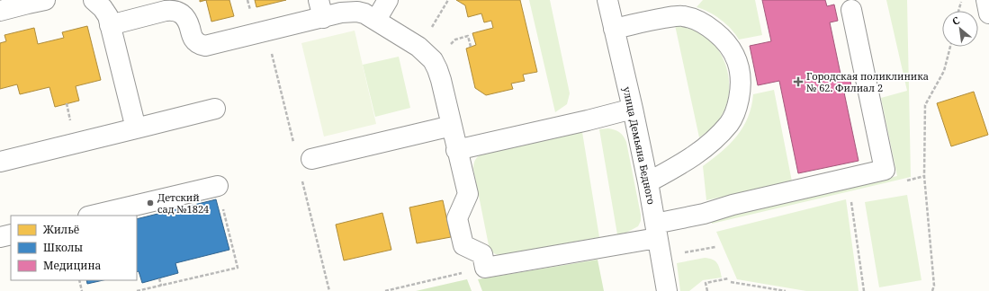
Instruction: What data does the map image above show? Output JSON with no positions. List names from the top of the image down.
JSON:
{
  "streets": {
    "street": ["улица Демьяна Бедного"]
  },
  "places": {
    "health": ["Городская поликлиника № 62. Филиал 2"],
    "other": ["Детский сад №1824"]
  },
  "legend": ["Жильё", "Школы", "Медицина"],
  "north": "top left"
}
